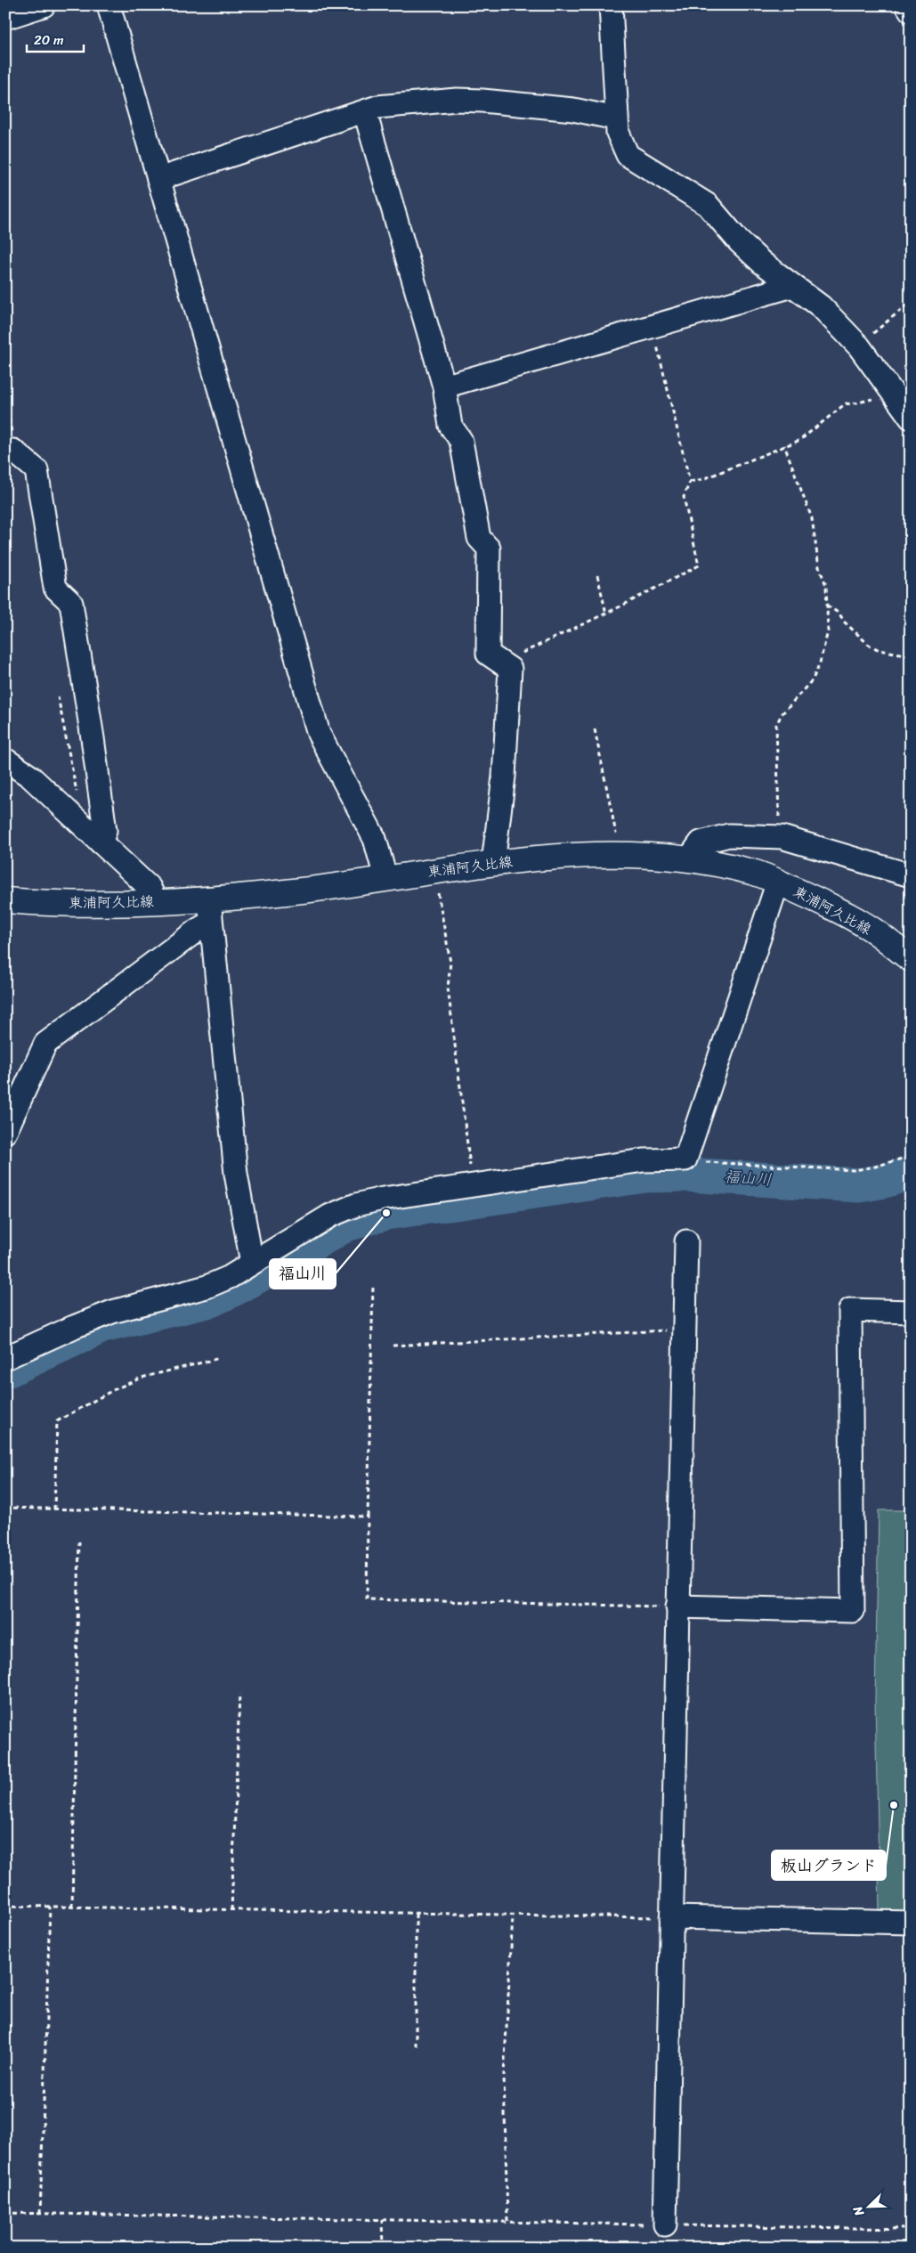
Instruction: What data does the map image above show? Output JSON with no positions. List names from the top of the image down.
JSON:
{
  "streets": {
    "main road": ["東浦阿久比線"]
  },
  "water": ["福山川"],
  "places": ["福山川", "板山グランド"],
  "scale_bar": "20 m",
  "north": "bottom left"
}
